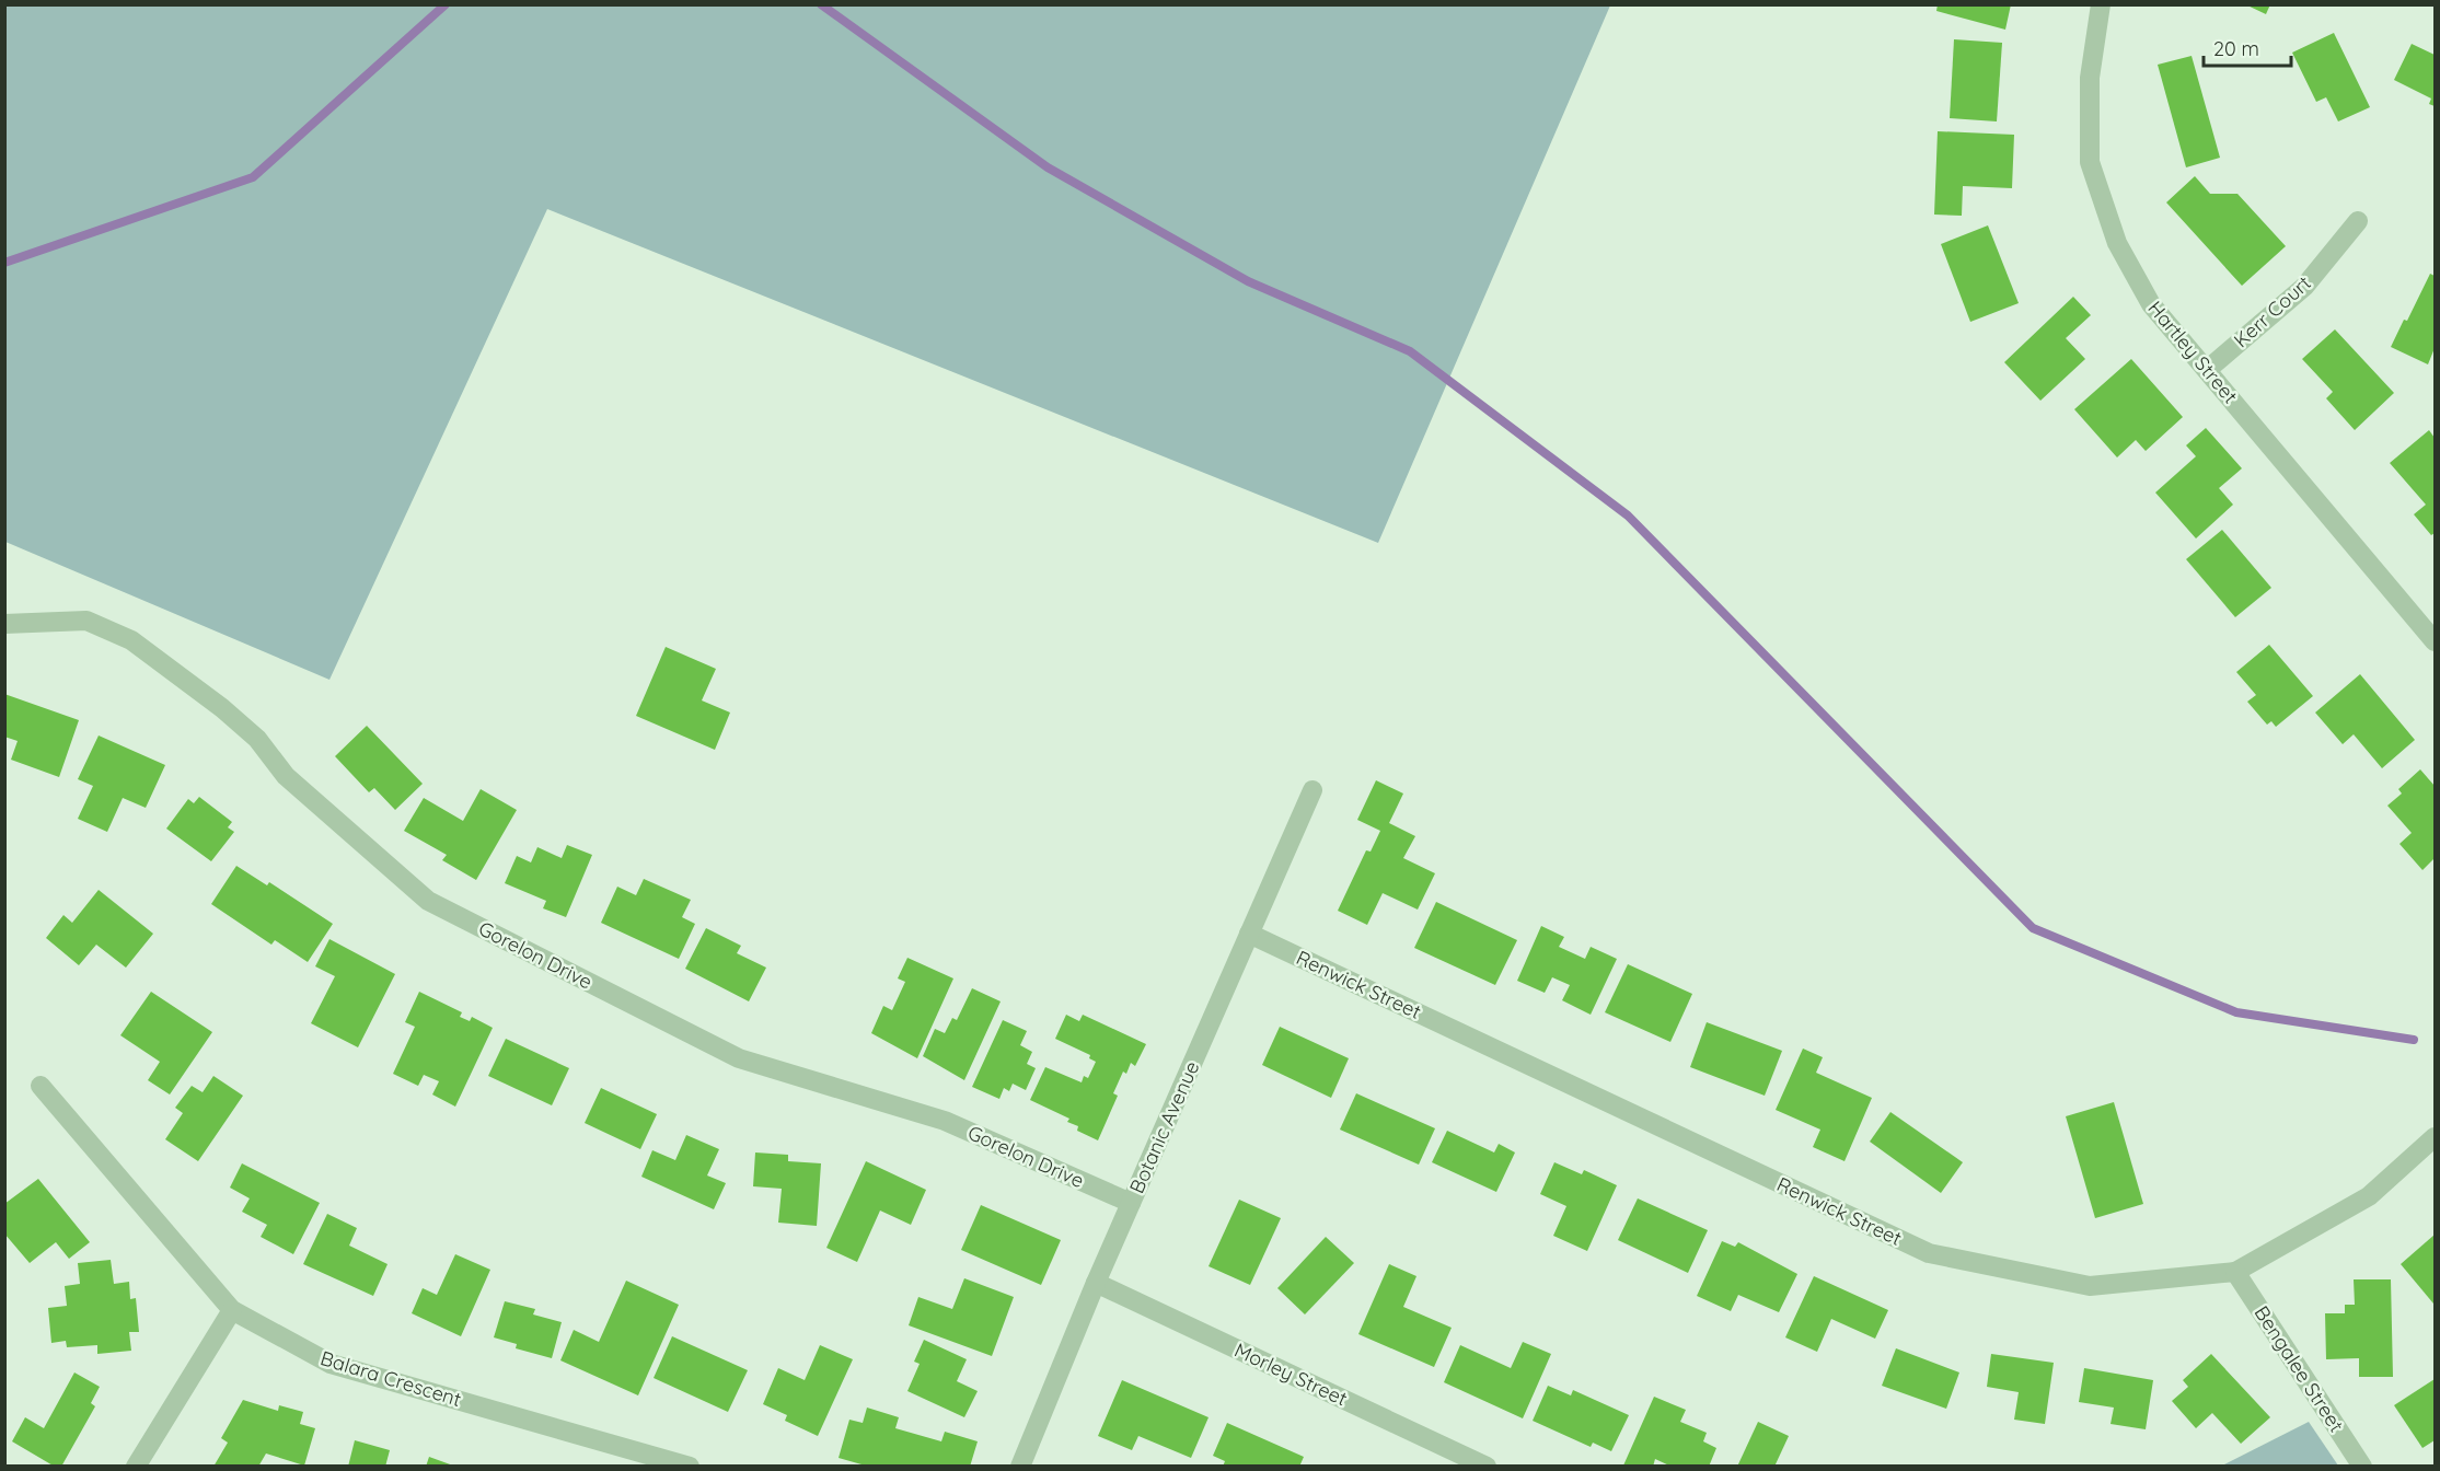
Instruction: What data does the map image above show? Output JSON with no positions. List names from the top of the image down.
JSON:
{
  "streets": {
    "street": [
      "Kerr Court",
      "Hartley Street",
      "Gorelon Drive",
      "Renwick Street",
      "Botanic Avenue",
      "Bengalee Street",
      "Morley Street",
      "Balara Crescent"
    ]
  },
  "crossings": [
    ["Kerr Court", "Hartley Street"],
    ["Gorelon Drive", "Botanic Avenue"],
    ["Renwick Street", "Botanic Avenue"],
    ["Renwick Street", "Bengalee Street"],
    ["Botanic Avenue", "Morley Street"]
  ],
  "scale_bar": "20 m"
}
